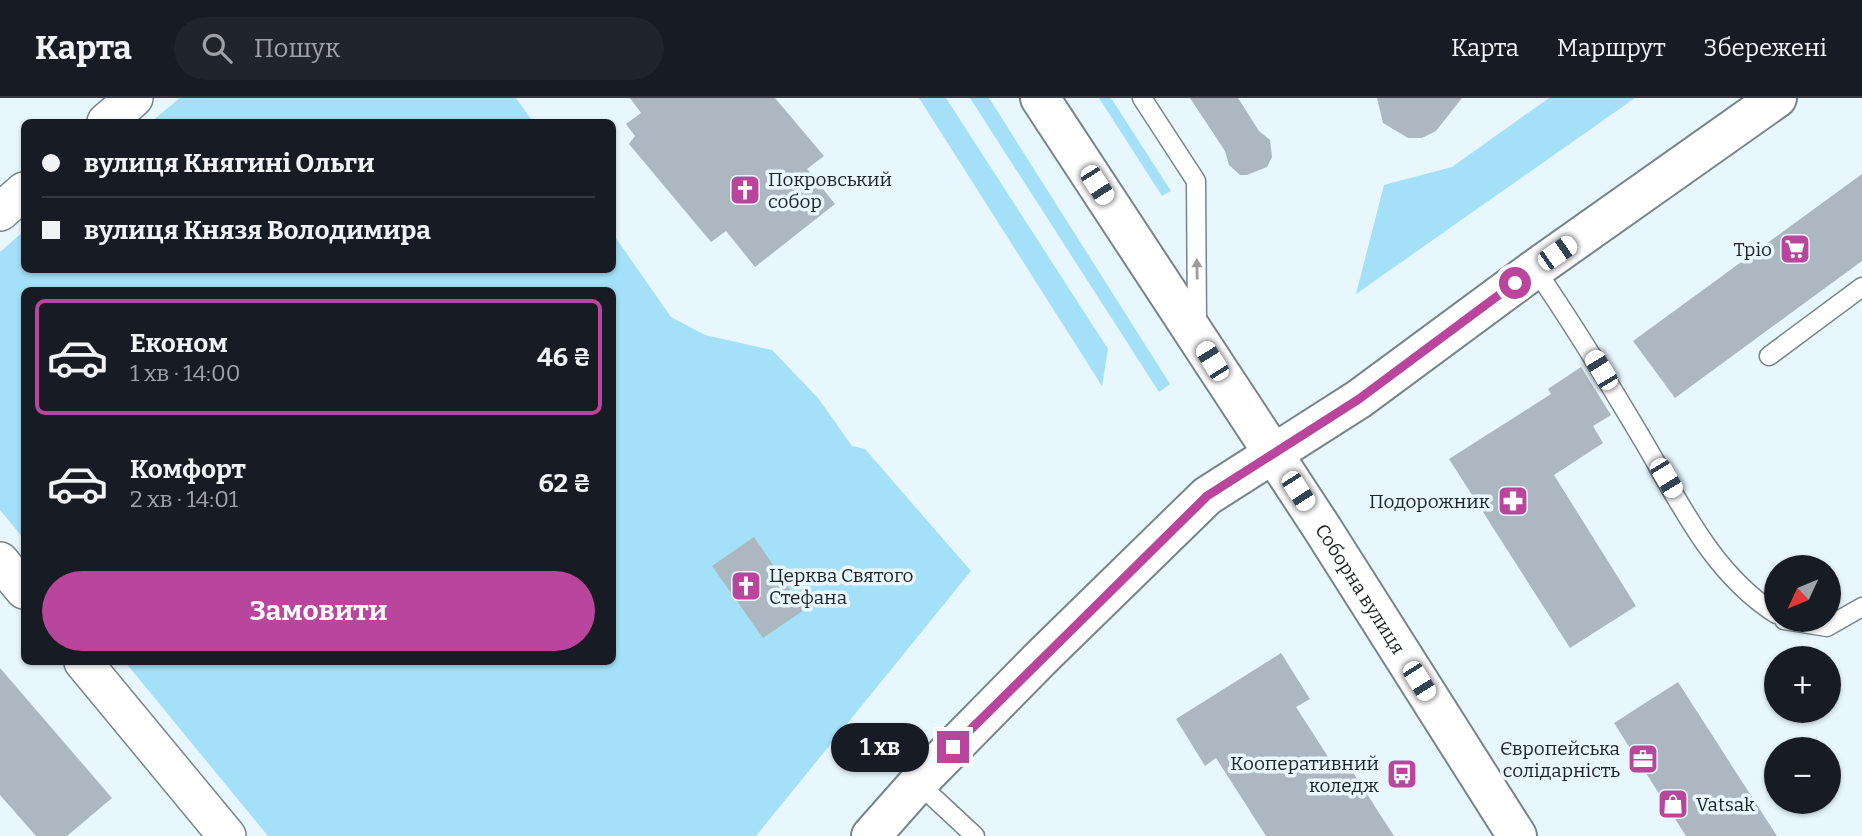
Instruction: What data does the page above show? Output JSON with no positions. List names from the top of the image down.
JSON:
{
  "streets": {
    "street": ["Соборна вулиця"]
  },
  "places": {
    "church": ["Покровський собор", "Церква Святого Стефана"],
    "supermarket": ["Тріо"],
    "pharmacy": ["Подорожник"],
    "office": ["Європейська солідарність"],
    "bus stop": ["Кооперативний коледж"],
    "shop": ["Vatsak"]
  },
  "north": "bottom left",
  "page": {
    "header": "Карта",
    "search": "Пошук",
    "nav": ["Карта", "Маршрут", "Збережені"],
    "banner": ["вулиця Княгині Ольги", "вулиця Князя Володимира"],
    "list": [
      {
        "name": "Економ",
        "note": "1 хв · 14:00",
        "value": "46 ₴"
      },
      {
        "name": "Комфорт",
        "note": "2 хв · 14:01",
        "value": "62 ₴"
      }
    ],
    "map_buttons": ["+", "−"],
    "buttons": "Замовити",
    "bubble": "1 хв"
  }
}
